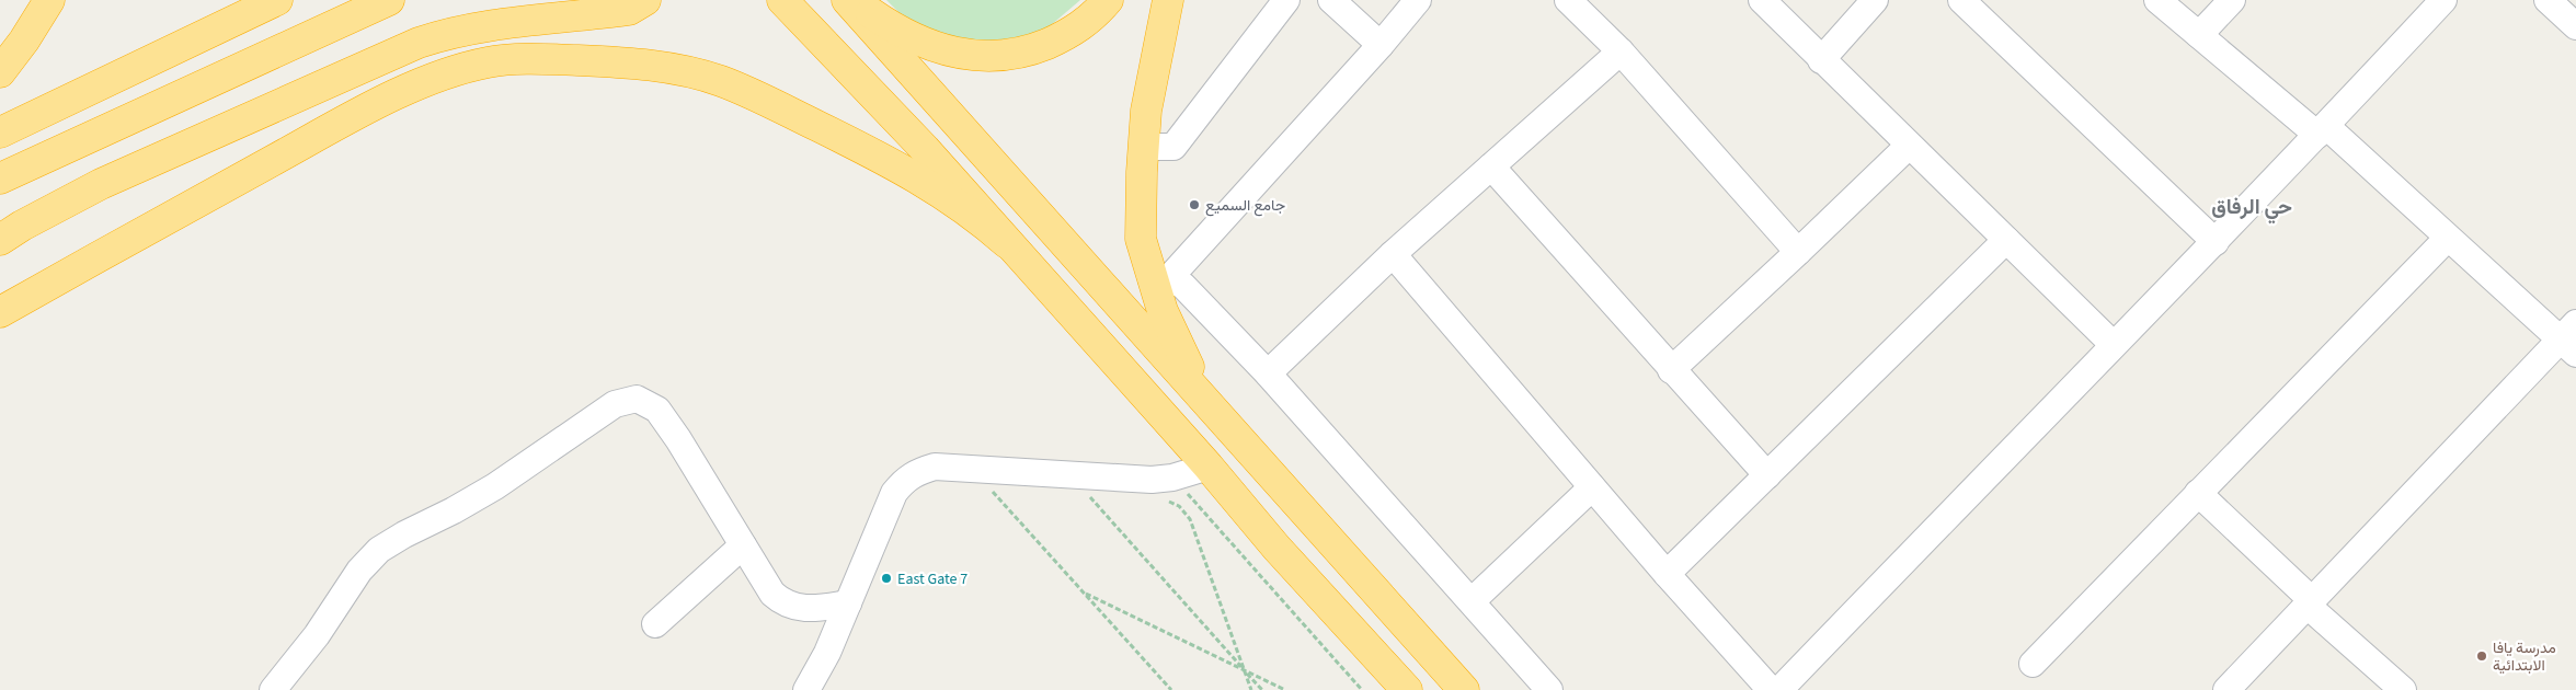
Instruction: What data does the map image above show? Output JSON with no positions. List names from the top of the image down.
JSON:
{
  "districts": ["حي الرفاق"],
  "places": ["جامع السميع", "East Gate 7", "مدرسة يافا الابتدائية"]
}
